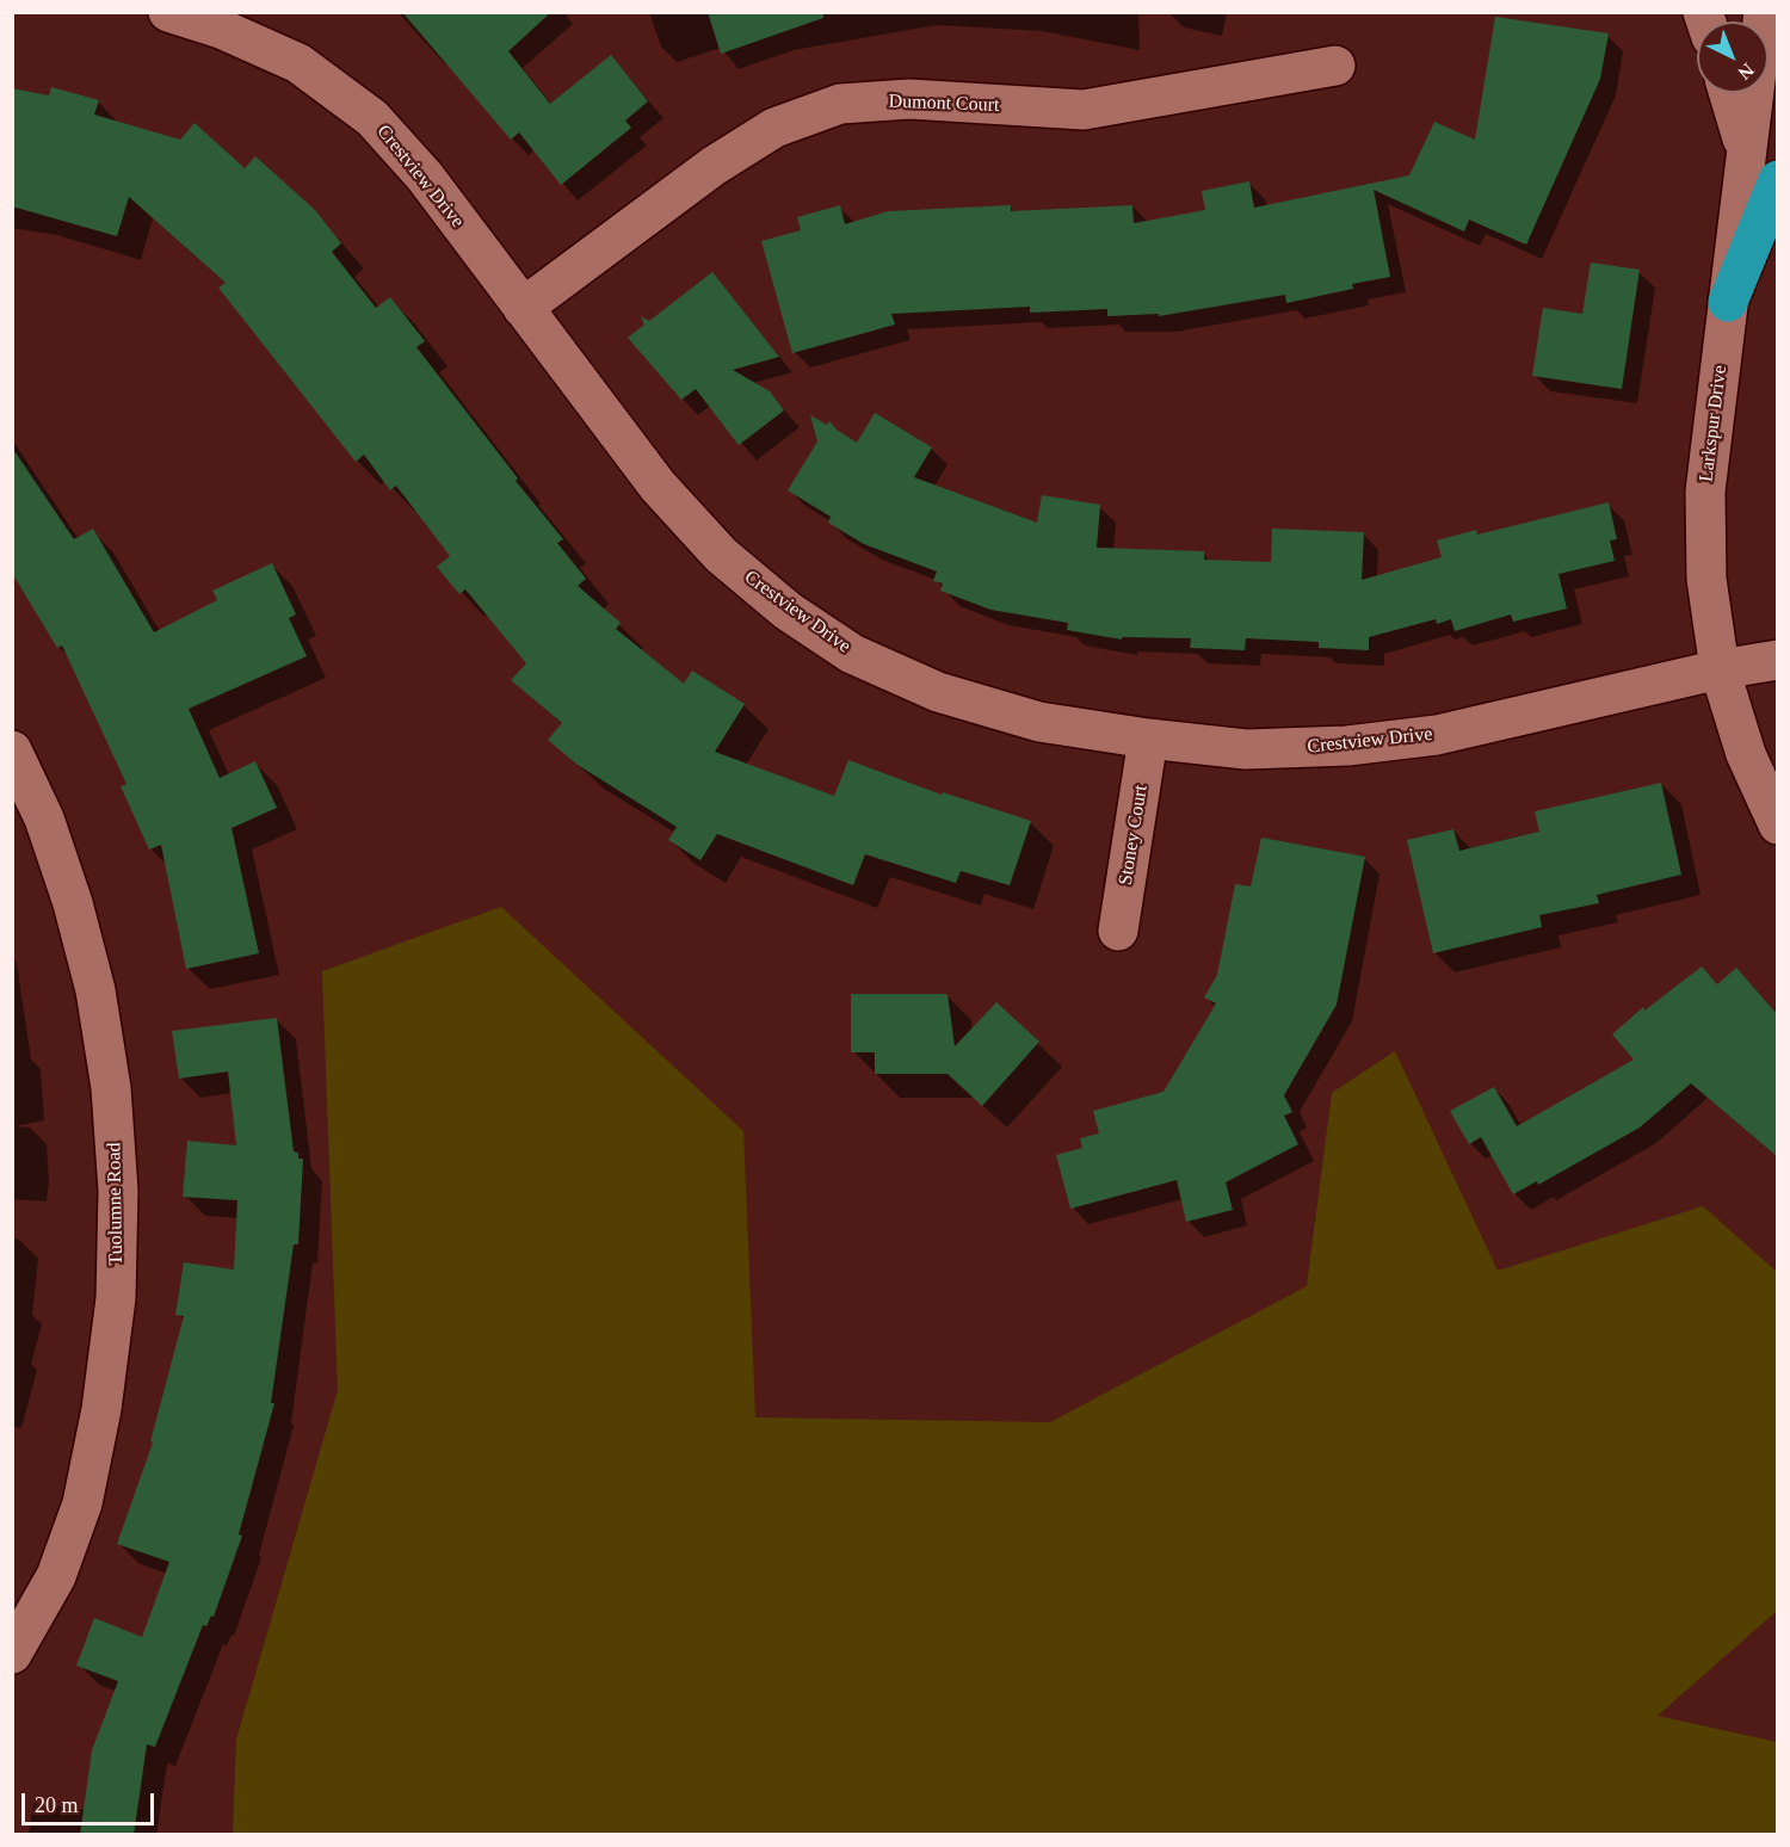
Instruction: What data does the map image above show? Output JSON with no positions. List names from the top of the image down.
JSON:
{
  "streets": {
    "street": [
      "Dumont Court",
      "Crestview Drive",
      "Larkspur Drive",
      "Stoney Court",
      "Tuolumne Road"
    ]
  },
  "crossings": [
    ["Dumont Court", "Crestview Drive"],
    ["Crestview Drive", "Larkspur Drive"],
    ["Crestview Drive", "Stoney Court"]
  ],
  "scale_bar": "20 m",
  "north": "bottom right"
}
